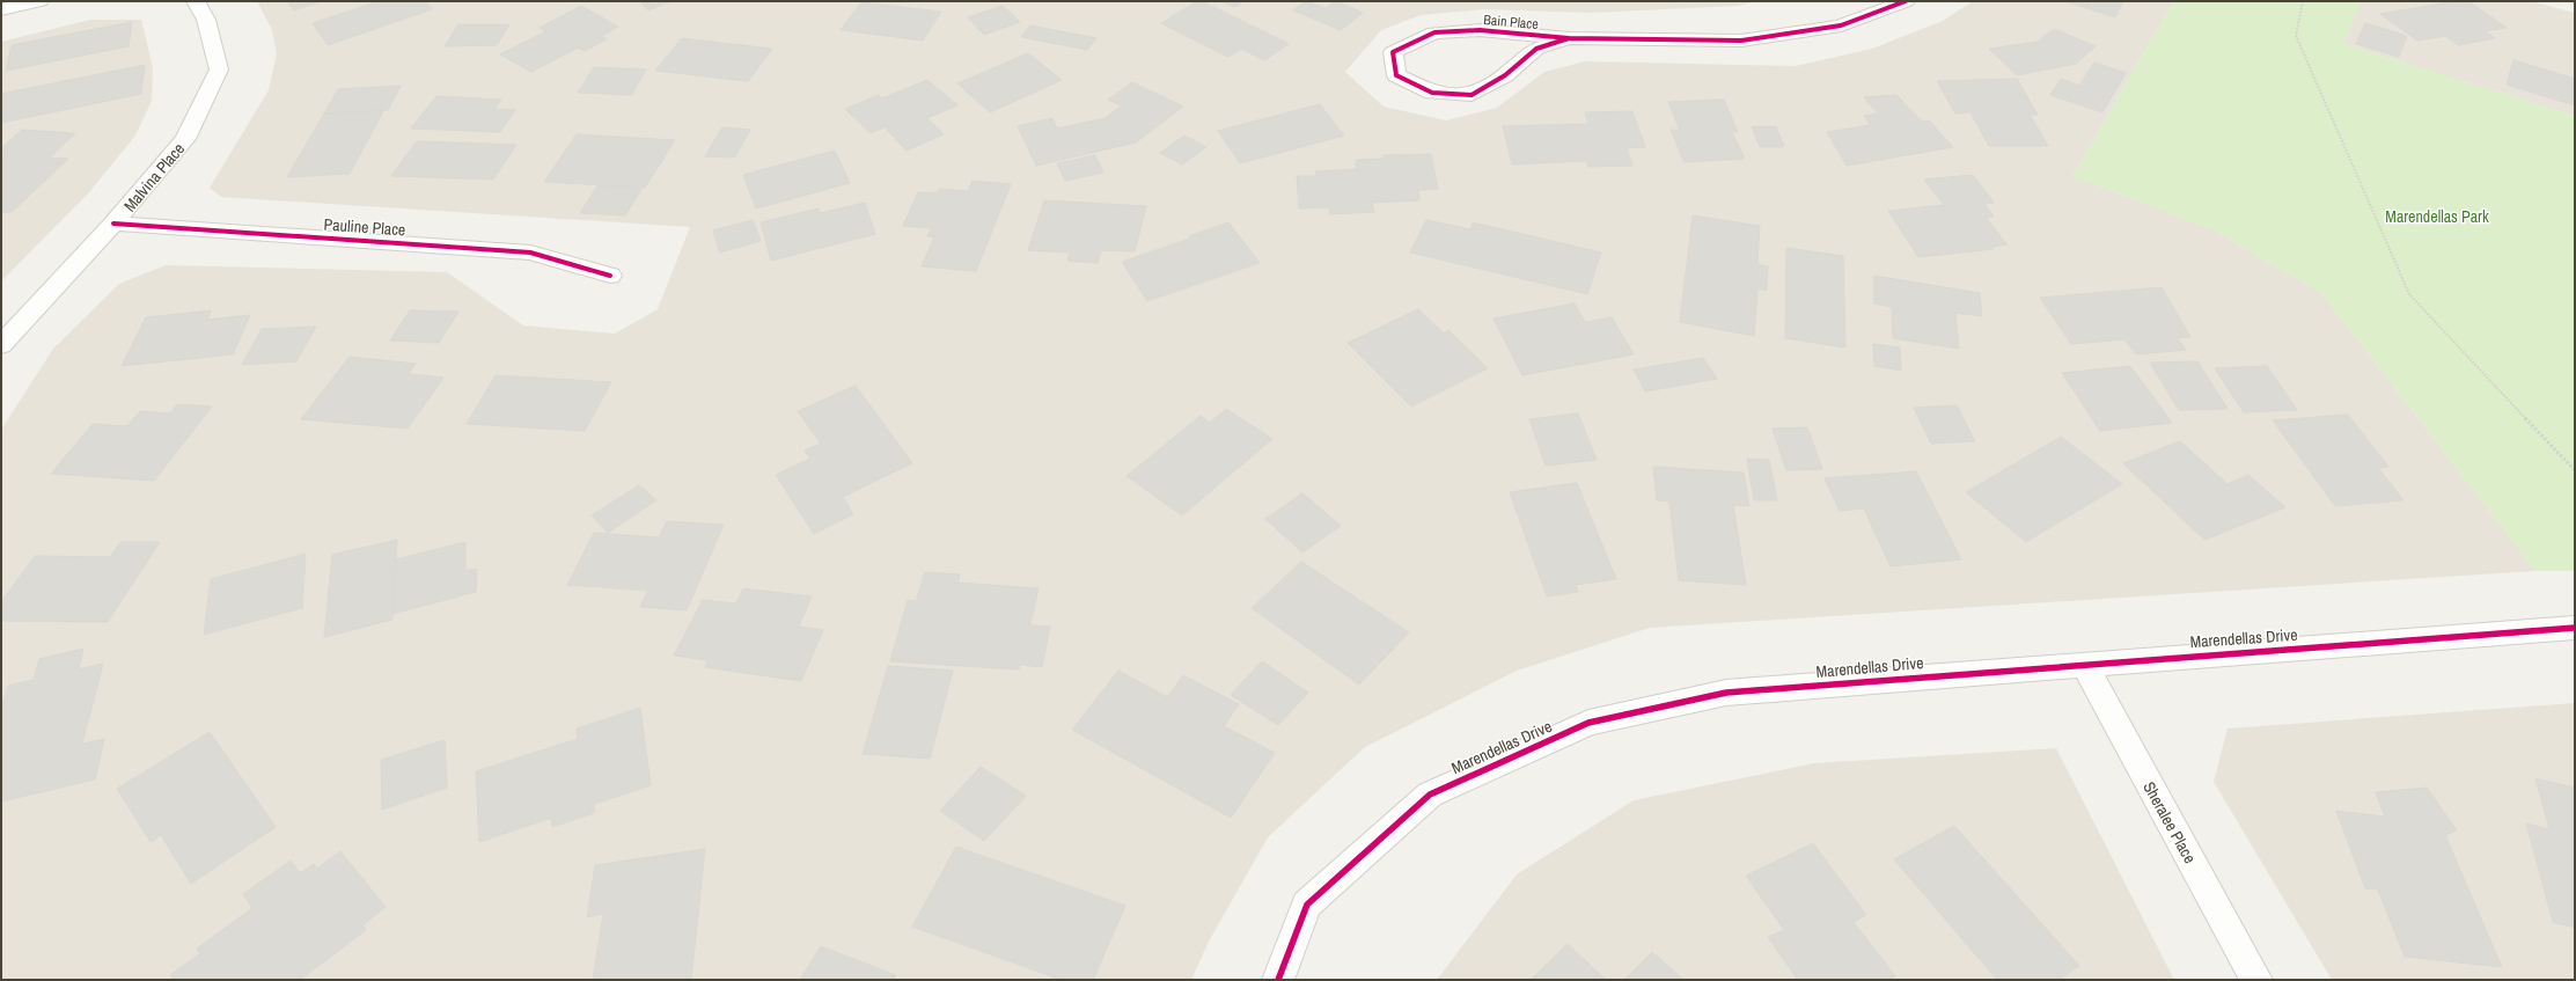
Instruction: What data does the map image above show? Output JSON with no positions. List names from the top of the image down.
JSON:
{
  "streets": {
    "street": [
      "Bain Place",
      "Malvina Place",
      "Pauline Place",
      "Marendellas Drive",
      "Sheralee Place"
    ]
  },
  "crossings": [
    ["Malvina Place", "Pauline Place"],
    ["Marendellas Drive", "Sheralee Place"]
  ],
  "parks": ["Marendellas Park"]
}
